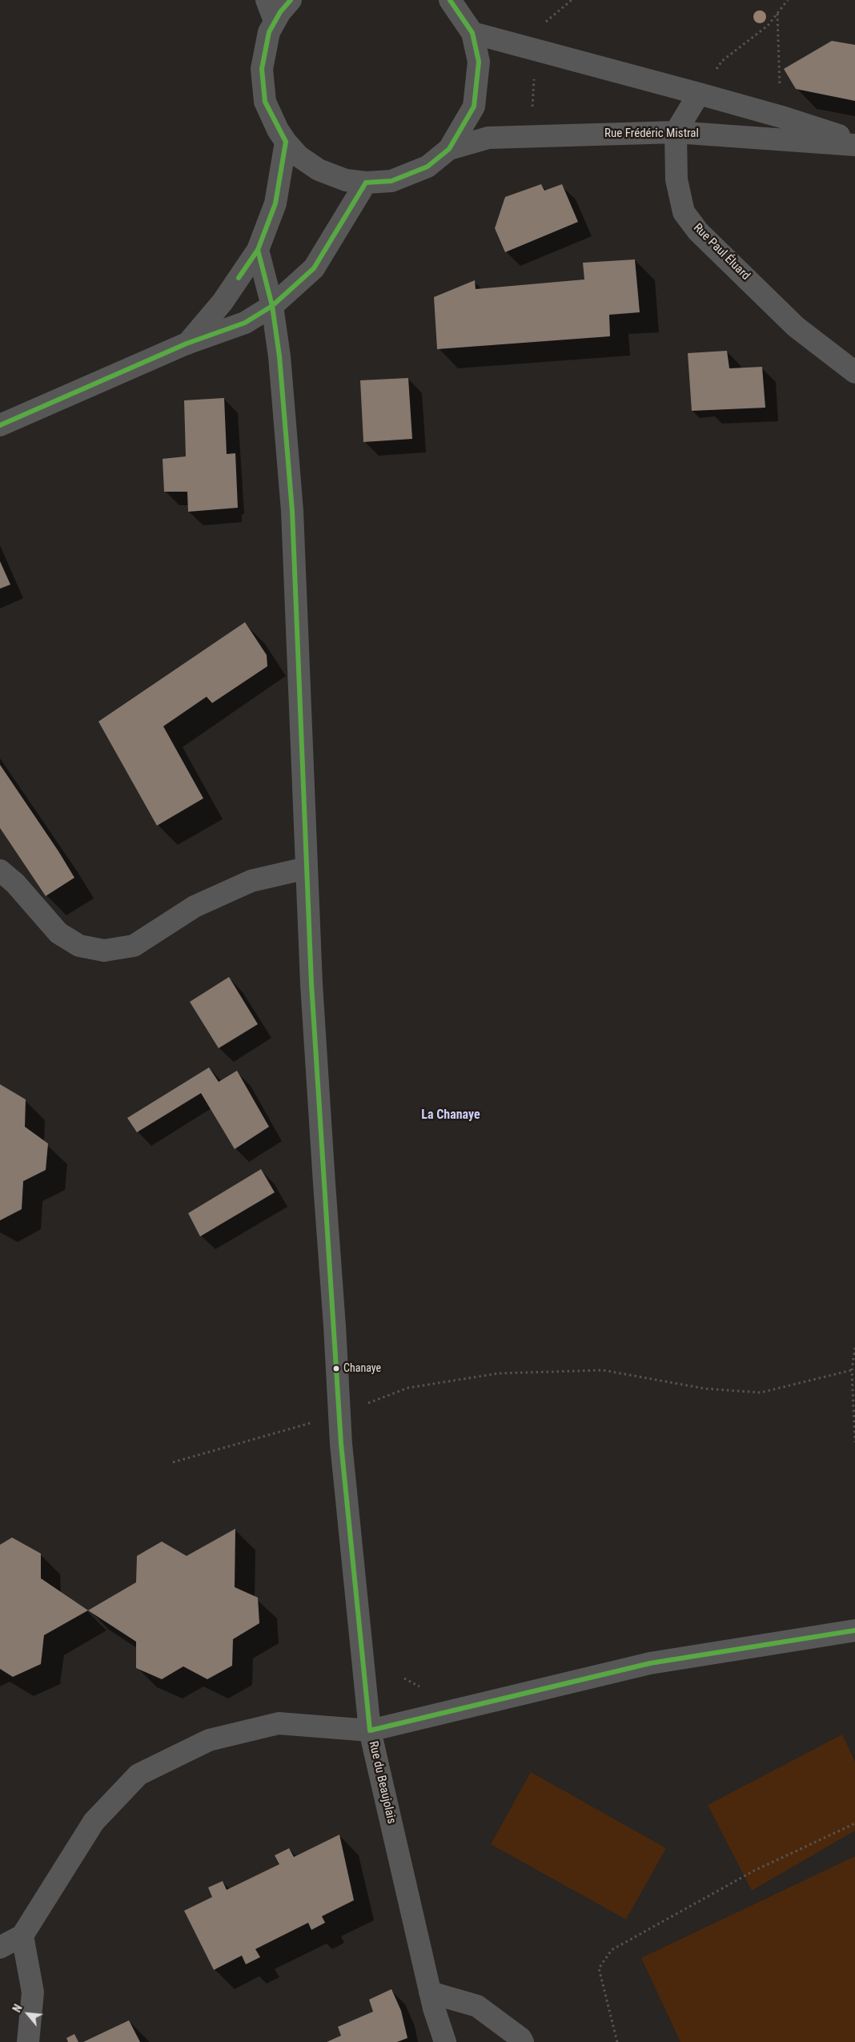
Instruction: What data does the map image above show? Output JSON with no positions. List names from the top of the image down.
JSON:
{
  "streets": {
    "street": ["Rue Frédéric Mistral", "Rue Paul Éluard", "Rue du Beaujolais"]
  },
  "crossings": [
    ["Rue Frédéric Mistral", "Rue Paul Éluard"]
  ],
  "districts": ["La Chanaye"],
  "places": ["Chanaye"],
  "north": "top left"
}
